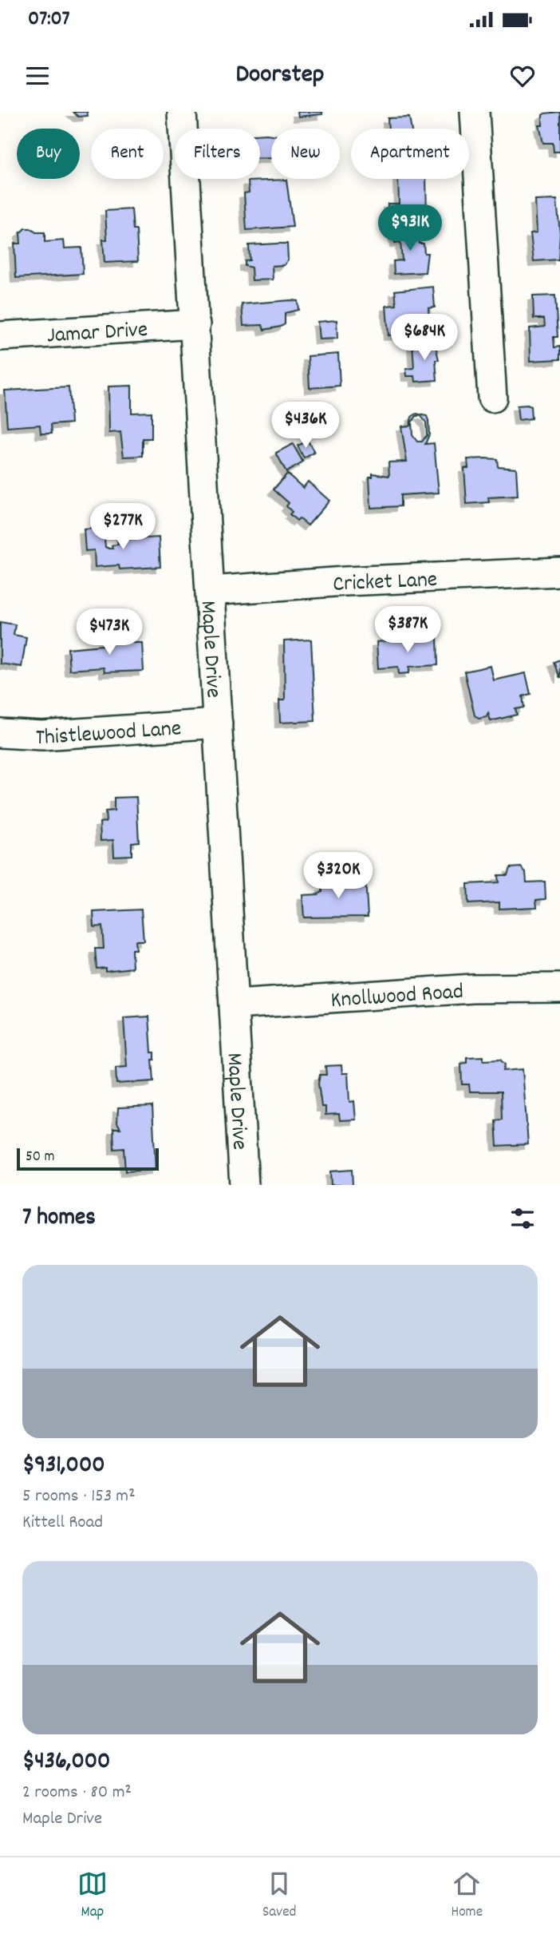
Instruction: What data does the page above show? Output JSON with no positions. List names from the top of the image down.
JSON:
{
  "streets": {
    "street": [
      "Jamar Drive",
      "Cricket Lane",
      "Maple Drive",
      "Thistlewood Lane",
      "Knollwood Road"
    ]
  },
  "crossings": [
    ["Jamar Drive", "Maple Drive"],
    ["Cricket Lane", "Maple Drive"],
    ["Maple Drive", "Thistlewood Lane"],
    ["Maple Drive", "Knollwood Road"]
  ],
  "scale_bar": "50 m",
  "page": {
    "status": "07:07",
    "header": "Doorstep",
    "chip": [
      "Buy",
      "Rent",
      "Filters",
      "New",
      "Apartment"
    ],
    "price": [
      "$931K",
      "$684K",
      "$436K",
      "$277K",
      "$387K",
      "$473K",
      "$320K"
    ],
    "scale": "50 m",
    "heading": "7 homes",
    "list": [
      {
        "name": "$931,000",
        "note": "5 rooms · 153 m² · Kittell Road"
      },
      {
        "name": "$436,000",
        "note": "2 rooms · 80 m² · Maple Drive"
      }
    ],
    "tabs": ["Map", "Saved", "Home"]
  }
}
